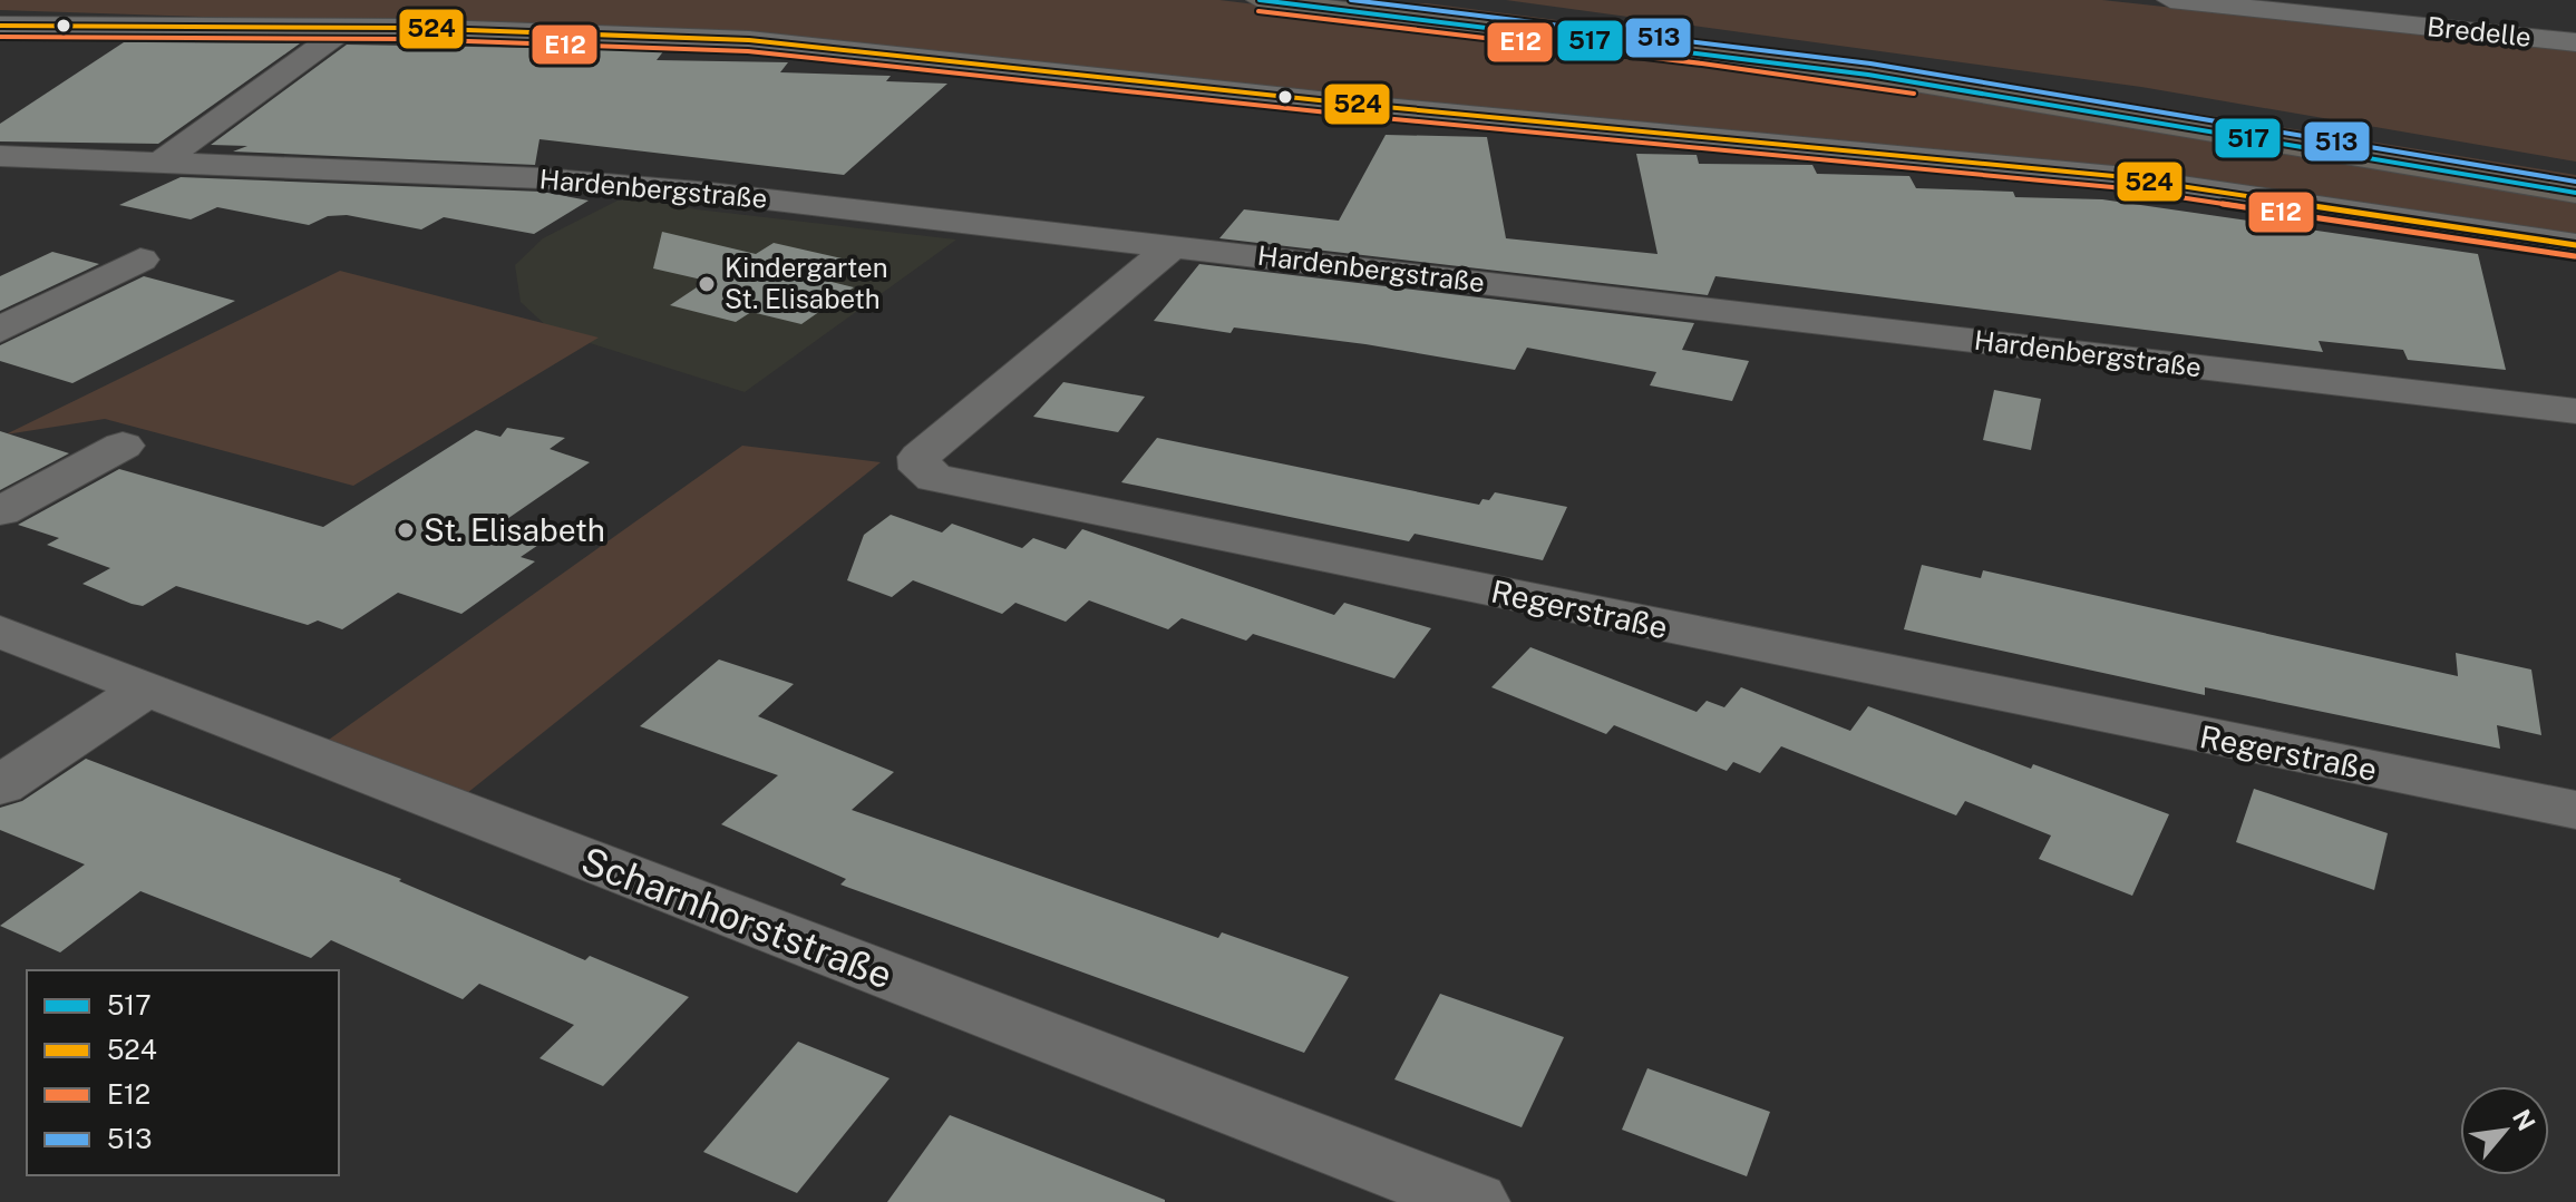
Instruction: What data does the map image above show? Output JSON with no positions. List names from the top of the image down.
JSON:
{
  "streets": {
    "street": [
      "Bredelle",
      "Hardenbergstraße",
      "Regerstraße",
      "Scharnhorststraße"
    ]
  },
  "crossings": [
    ["Hardenbergstraße", "Regerstraße"]
  ],
  "places": ["Kindergarten St. Elisabeth", "St. Elisabeth"],
  "lines": [
    "transit line 517",
    "transit line 513",
    "transit line E12",
    "transit line 524"
  ],
  "legend": [
    "517",
    "524",
    "E12",
    "513"
  ],
  "north": "top right"
}
